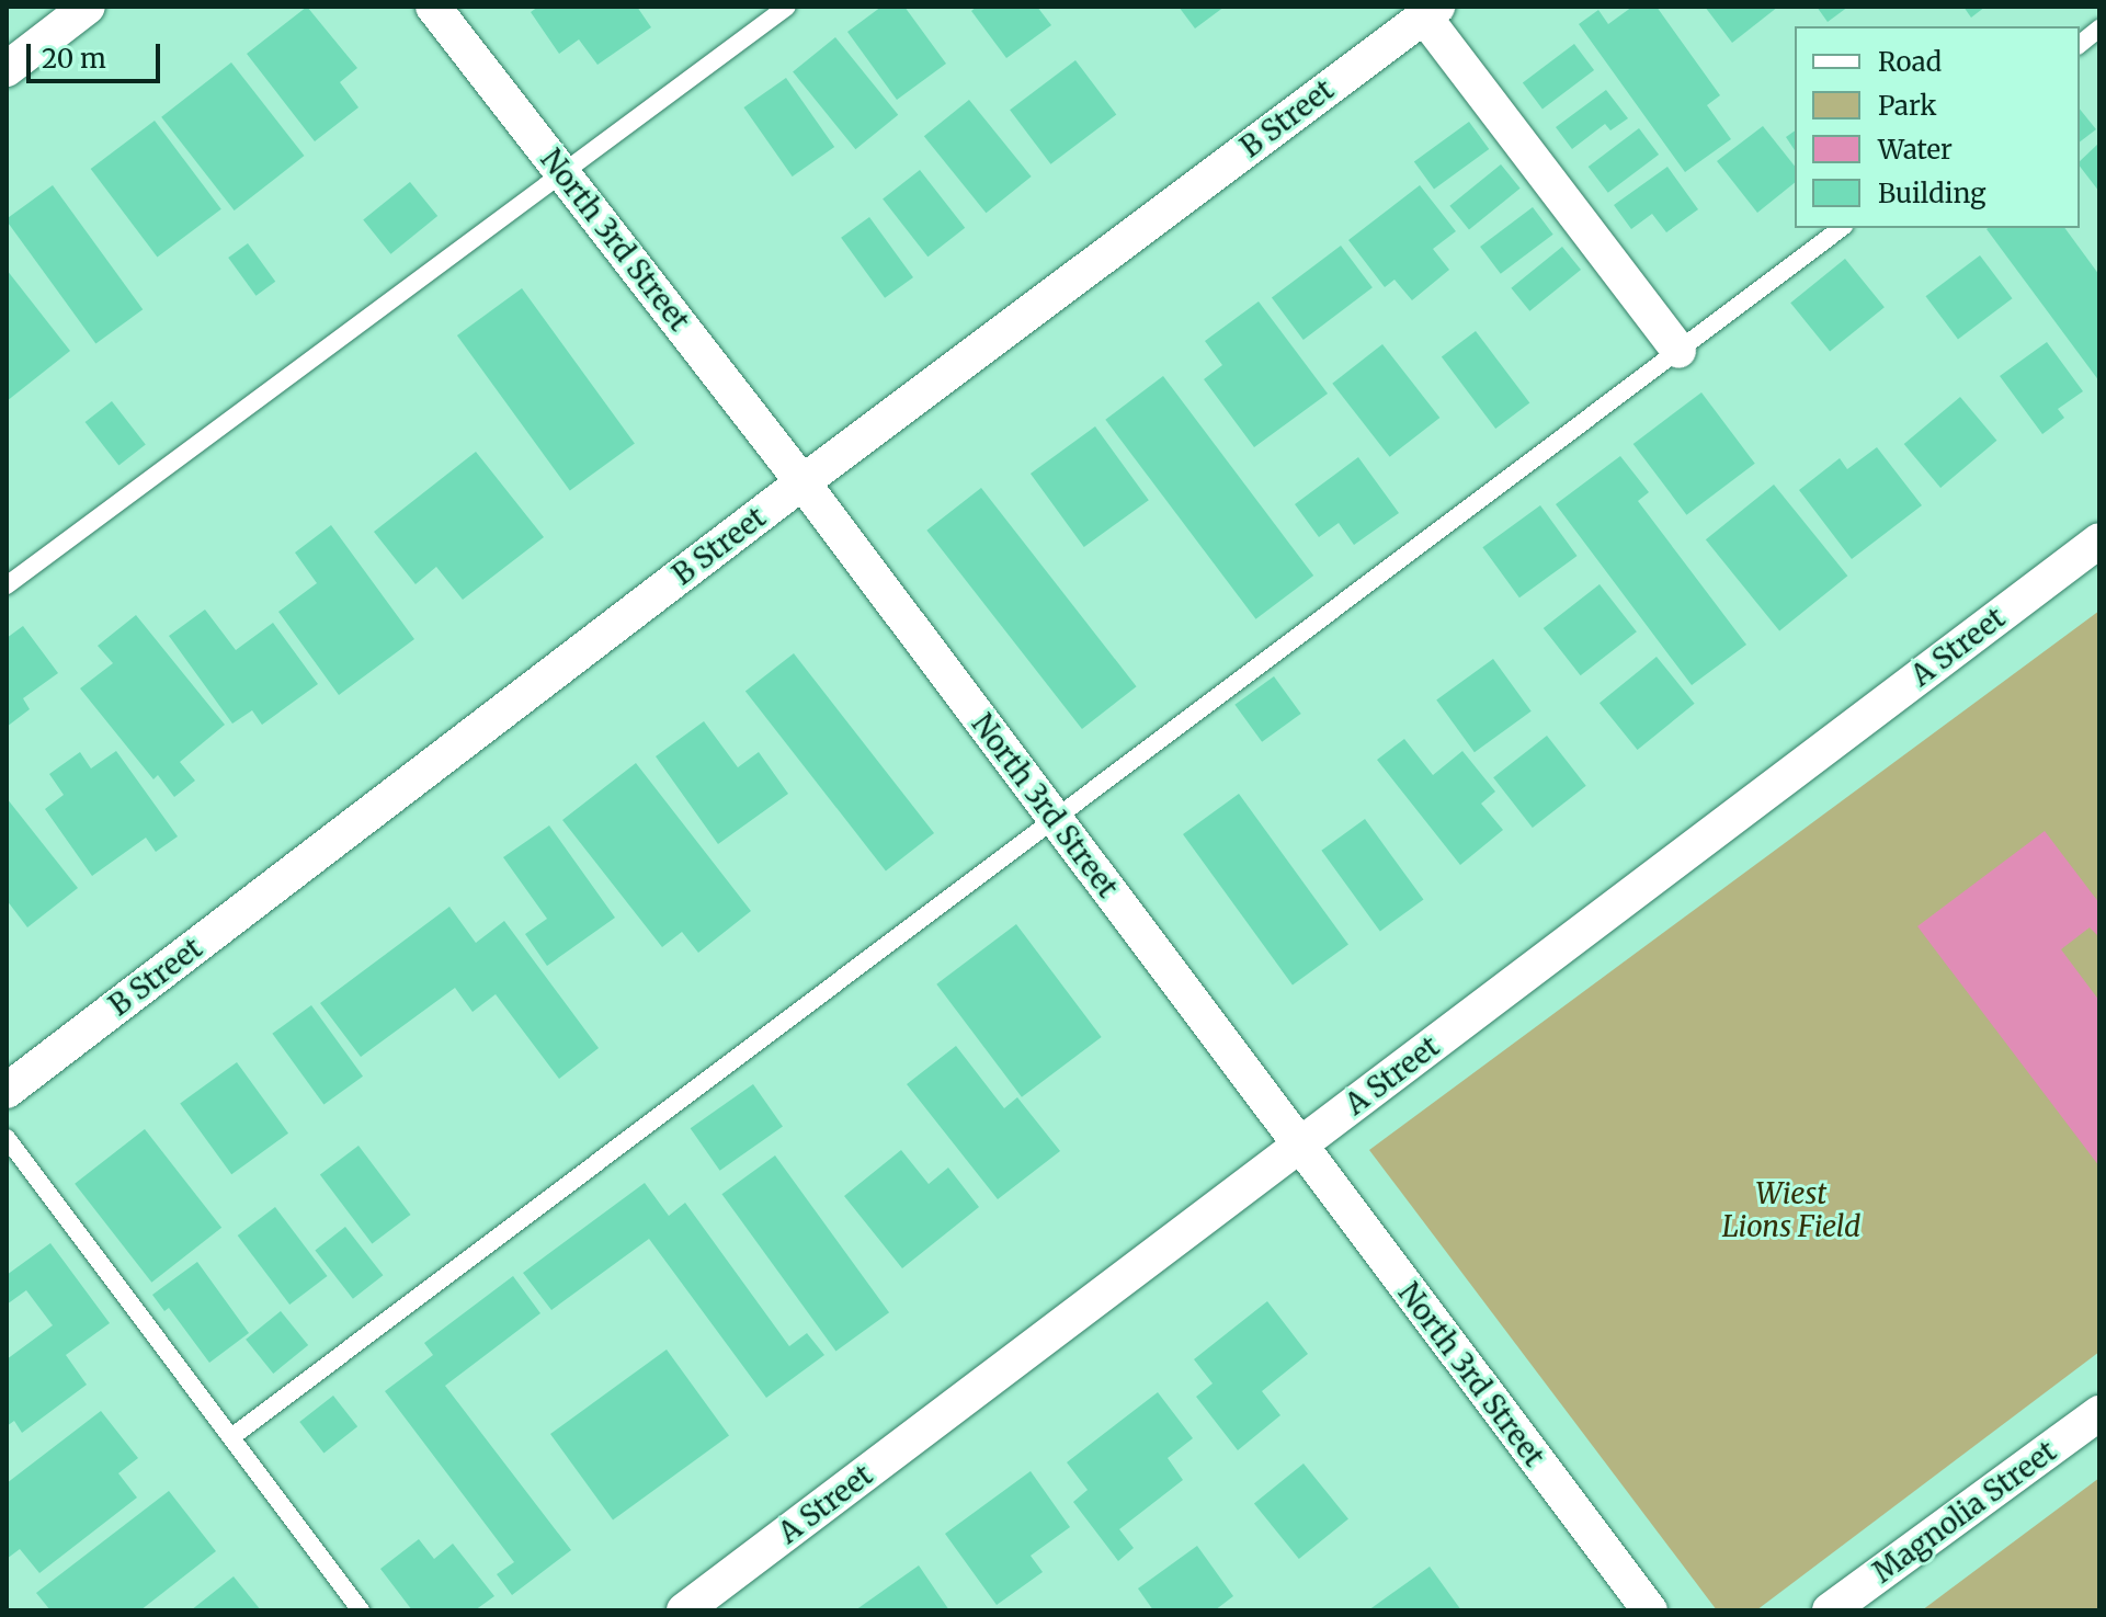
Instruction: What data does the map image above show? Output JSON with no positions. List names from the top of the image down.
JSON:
{
  "streets": {
    "street": [
      "B Street",
      "North 3rd Street",
      "A Street",
      "Magnolia Street"
    ]
  },
  "crossings": [
    ["B Street", "North 3rd Street"],
    ["North 3rd Street", "A Street"]
  ],
  "parks": ["Wiest Lions Field"],
  "legend": [
    "Road",
    "Park",
    "Water",
    "Building"
  ],
  "scale_bar": "20 m"
}
